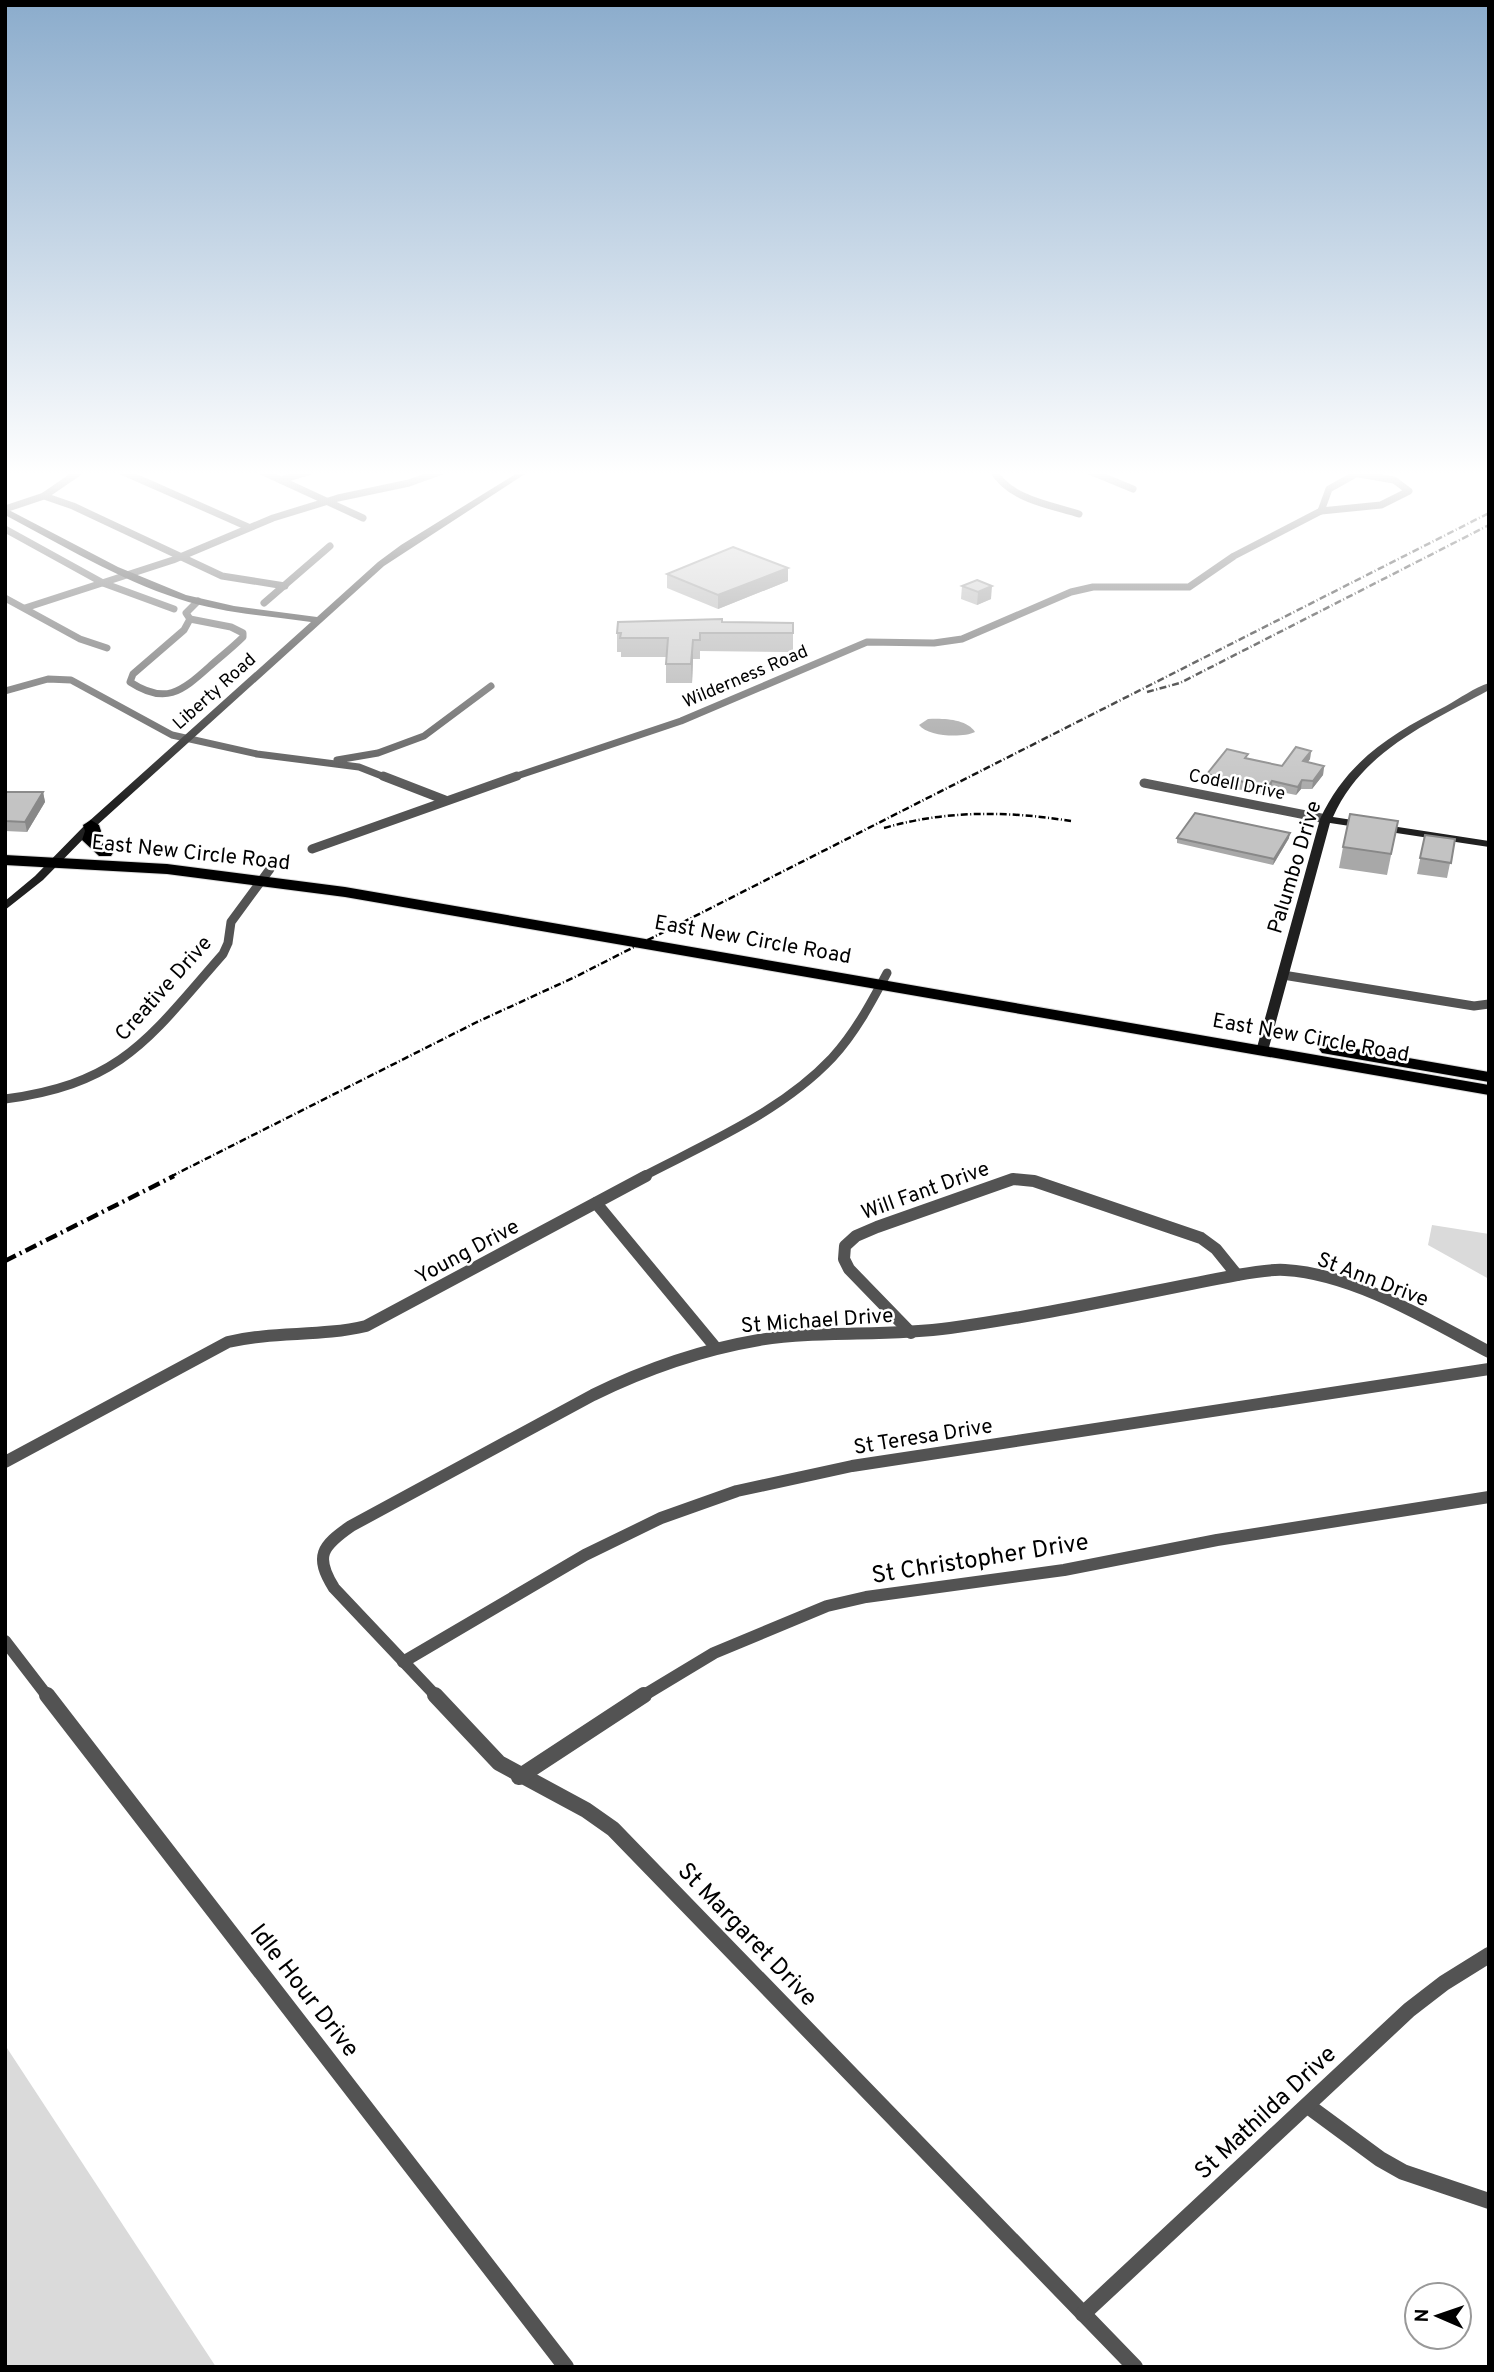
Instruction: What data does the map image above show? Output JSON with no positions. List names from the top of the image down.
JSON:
{
  "streets": {
    "highway": ["East New Circle Road"],
    "street": [
      "Wilderness Road",
      "Liberty Road",
      "Codell Drive",
      "Palumbo Drive",
      "Creative Drive",
      "Will Fant Drive",
      "Young Drive",
      "St Ann Drive",
      "St Michael Drive",
      "St Teresa Drive",
      "St Christopher Drive",
      "St Margaret Drive",
      "Idle Hour Drive",
      "St Mathilda Drive"
    ]
  },
  "crossings": [
    ["Liberty Road", "East New Circle Road"],
    ["Codell Drive", "Palumbo Drive"],
    ["East New Circle Road", "Palumbo Drive"],
    ["East New Circle Road", "Creative Drive"],
    ["East New Circle Road", "Young Drive"],
    ["Will Fant Drive", "St Ann Drive"],
    ["Will Fant Drive", "St Michael Drive"],
    ["St Ann Drive", "St Michael Drive"],
    ["St Michael Drive", "St Margaret Drive"],
    ["St Teresa Drive", "St Margaret Drive"],
    ["St Christopher Drive", "St Margaret Drive"],
    ["St Margaret Drive", "St Mathilda Drive"]
  ],
  "north": "left"
}
